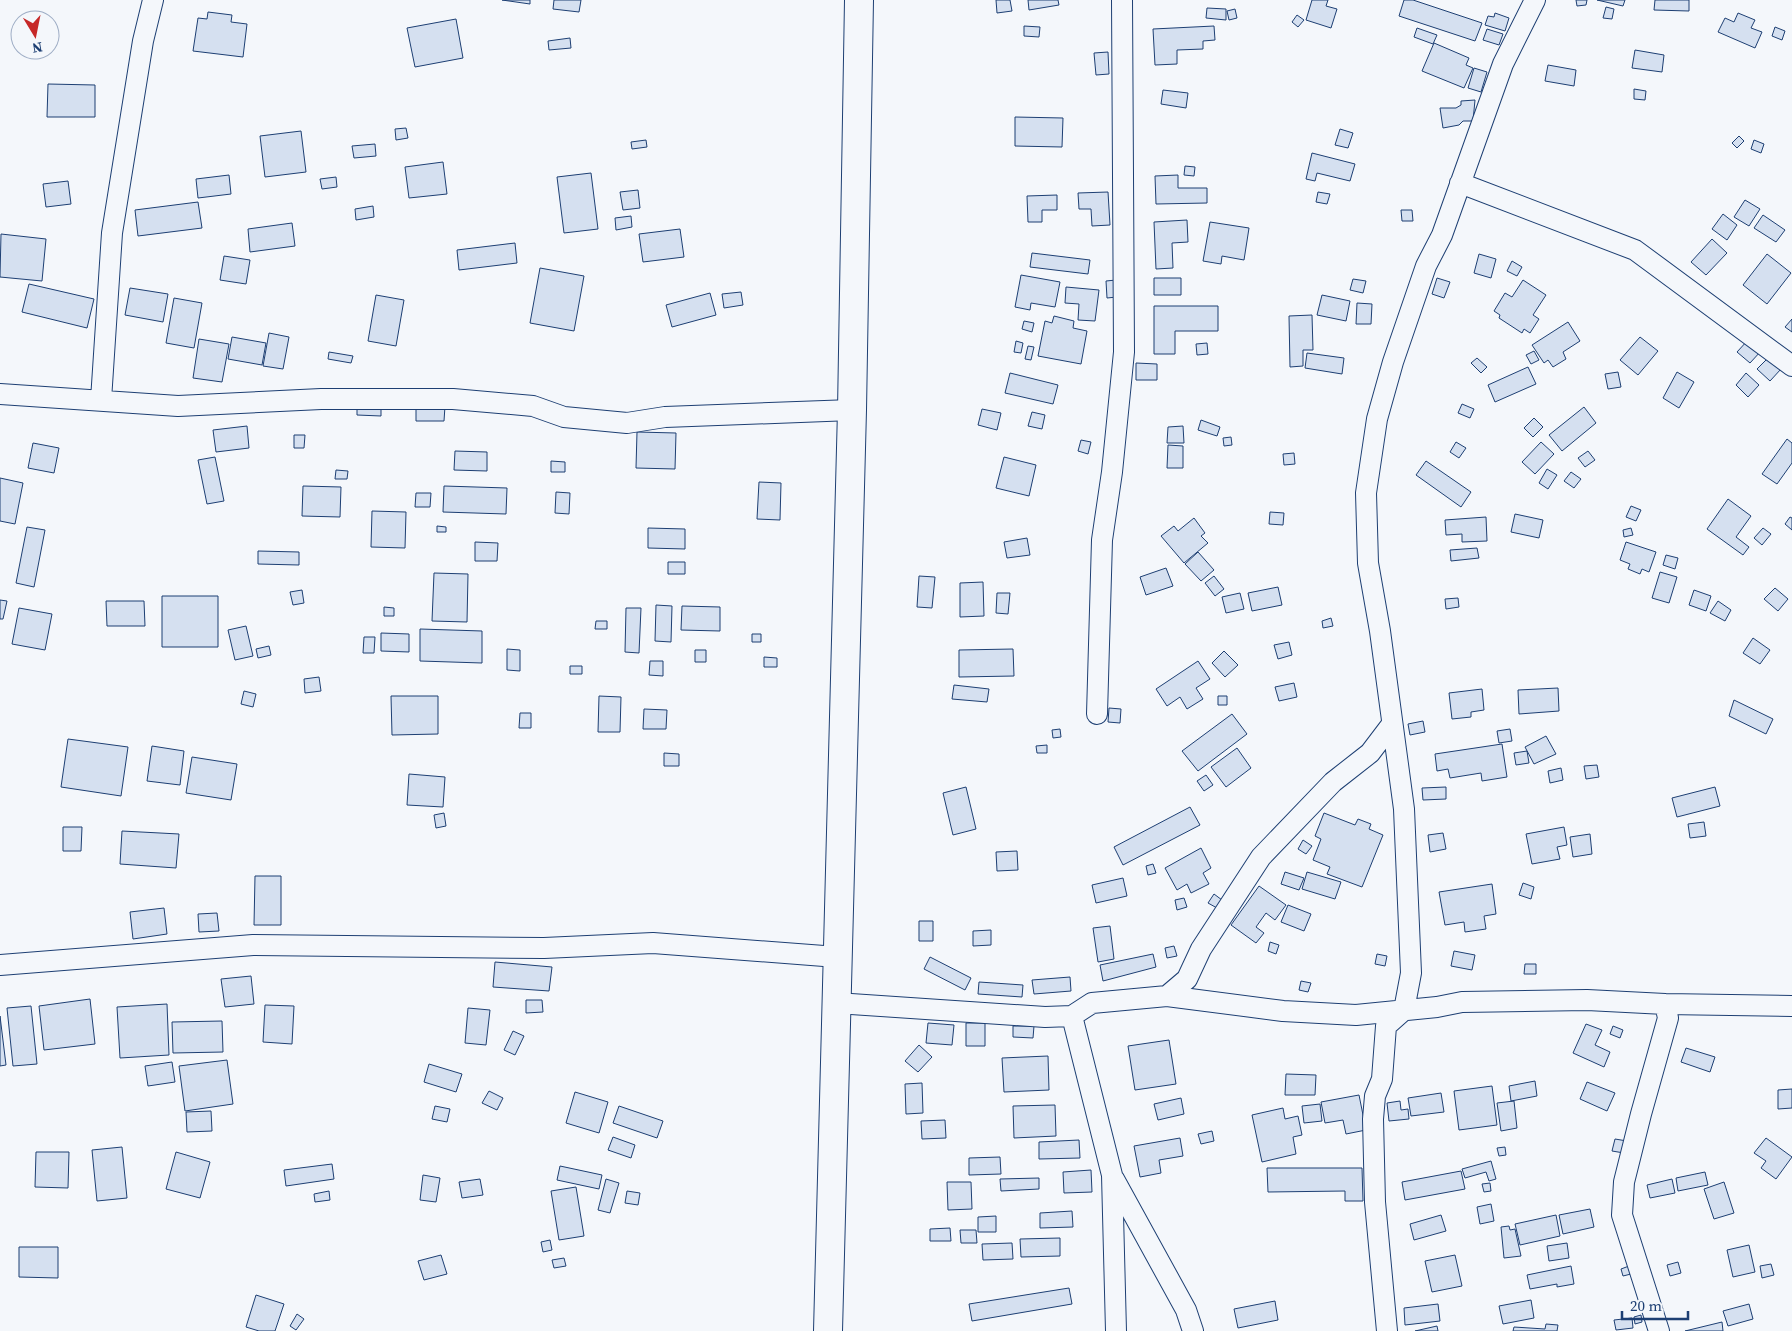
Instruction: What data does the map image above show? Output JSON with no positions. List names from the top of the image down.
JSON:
{
  "scale_bar": "20 m",
  "north": "bottom"
}
